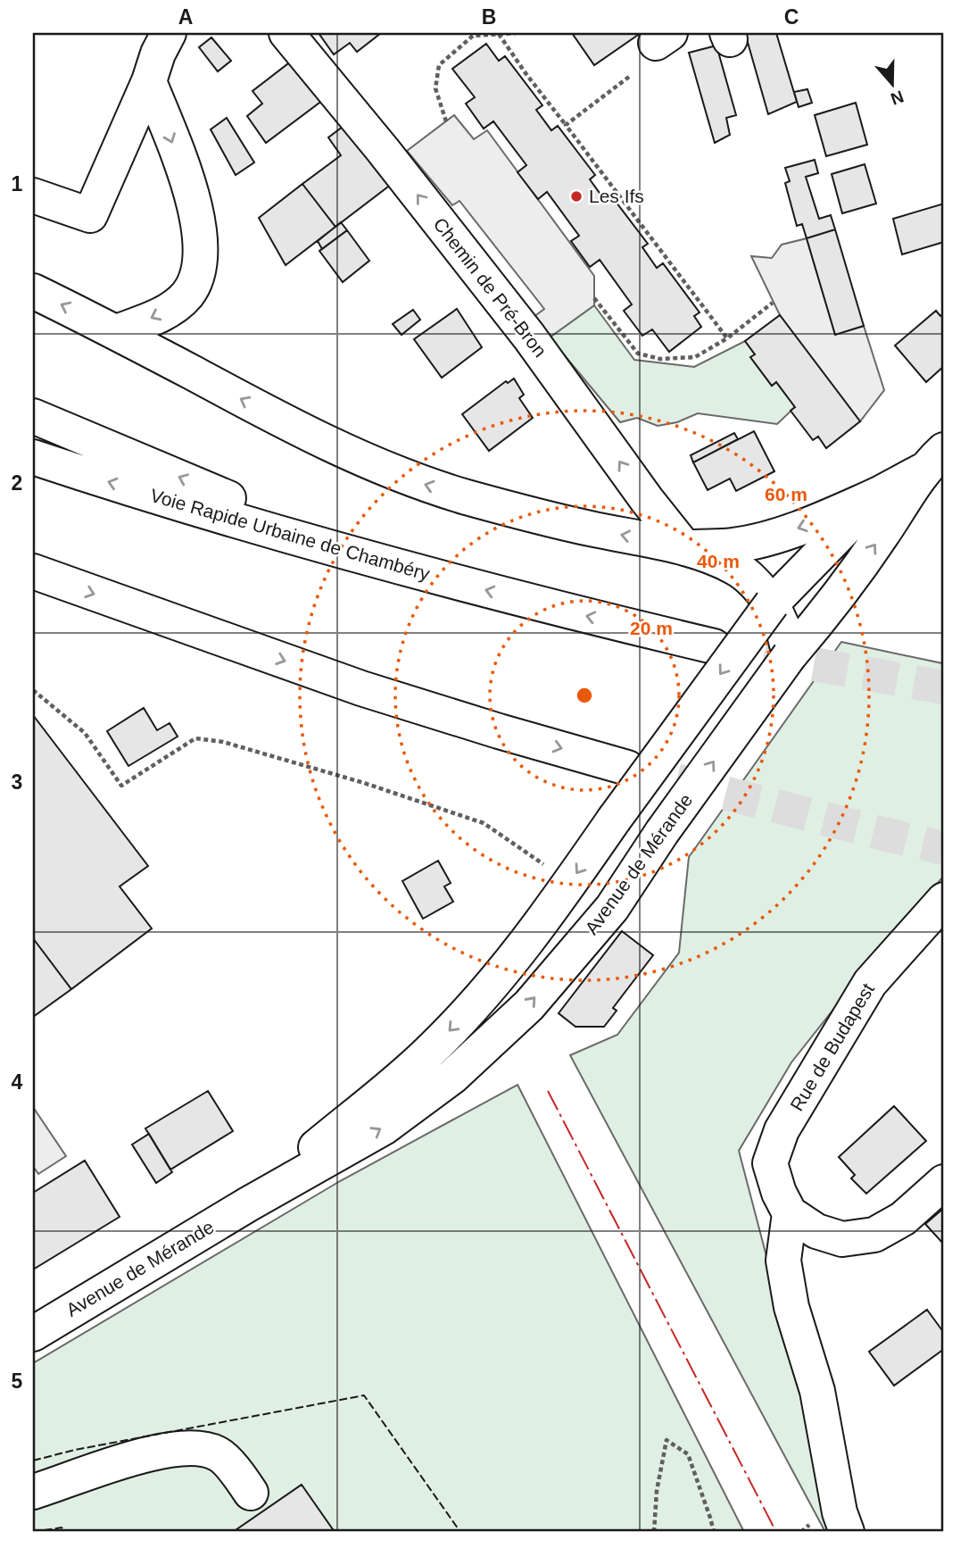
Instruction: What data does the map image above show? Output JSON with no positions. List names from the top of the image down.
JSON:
{
  "streets": {
    "main road": [
      "Chemin de Pré-Bron",
      "Voie Rapide Urbaine de Chambéry",
      "Avenue de Mérande",
      "Rue de Budapest"
    ]
  },
  "one_way": ["Chemin de Pré-Bron"],
  "places": ["Les Ifs"],
  "north": "bottom",
  "grid": {
    "columns": ["A", "B", "C"],
    "rows": [
      "1",
      "2",
      "3",
      "4",
      "5"
    ]
  },
  "rings": ["60 m", "40 m", "20 m"]
}
